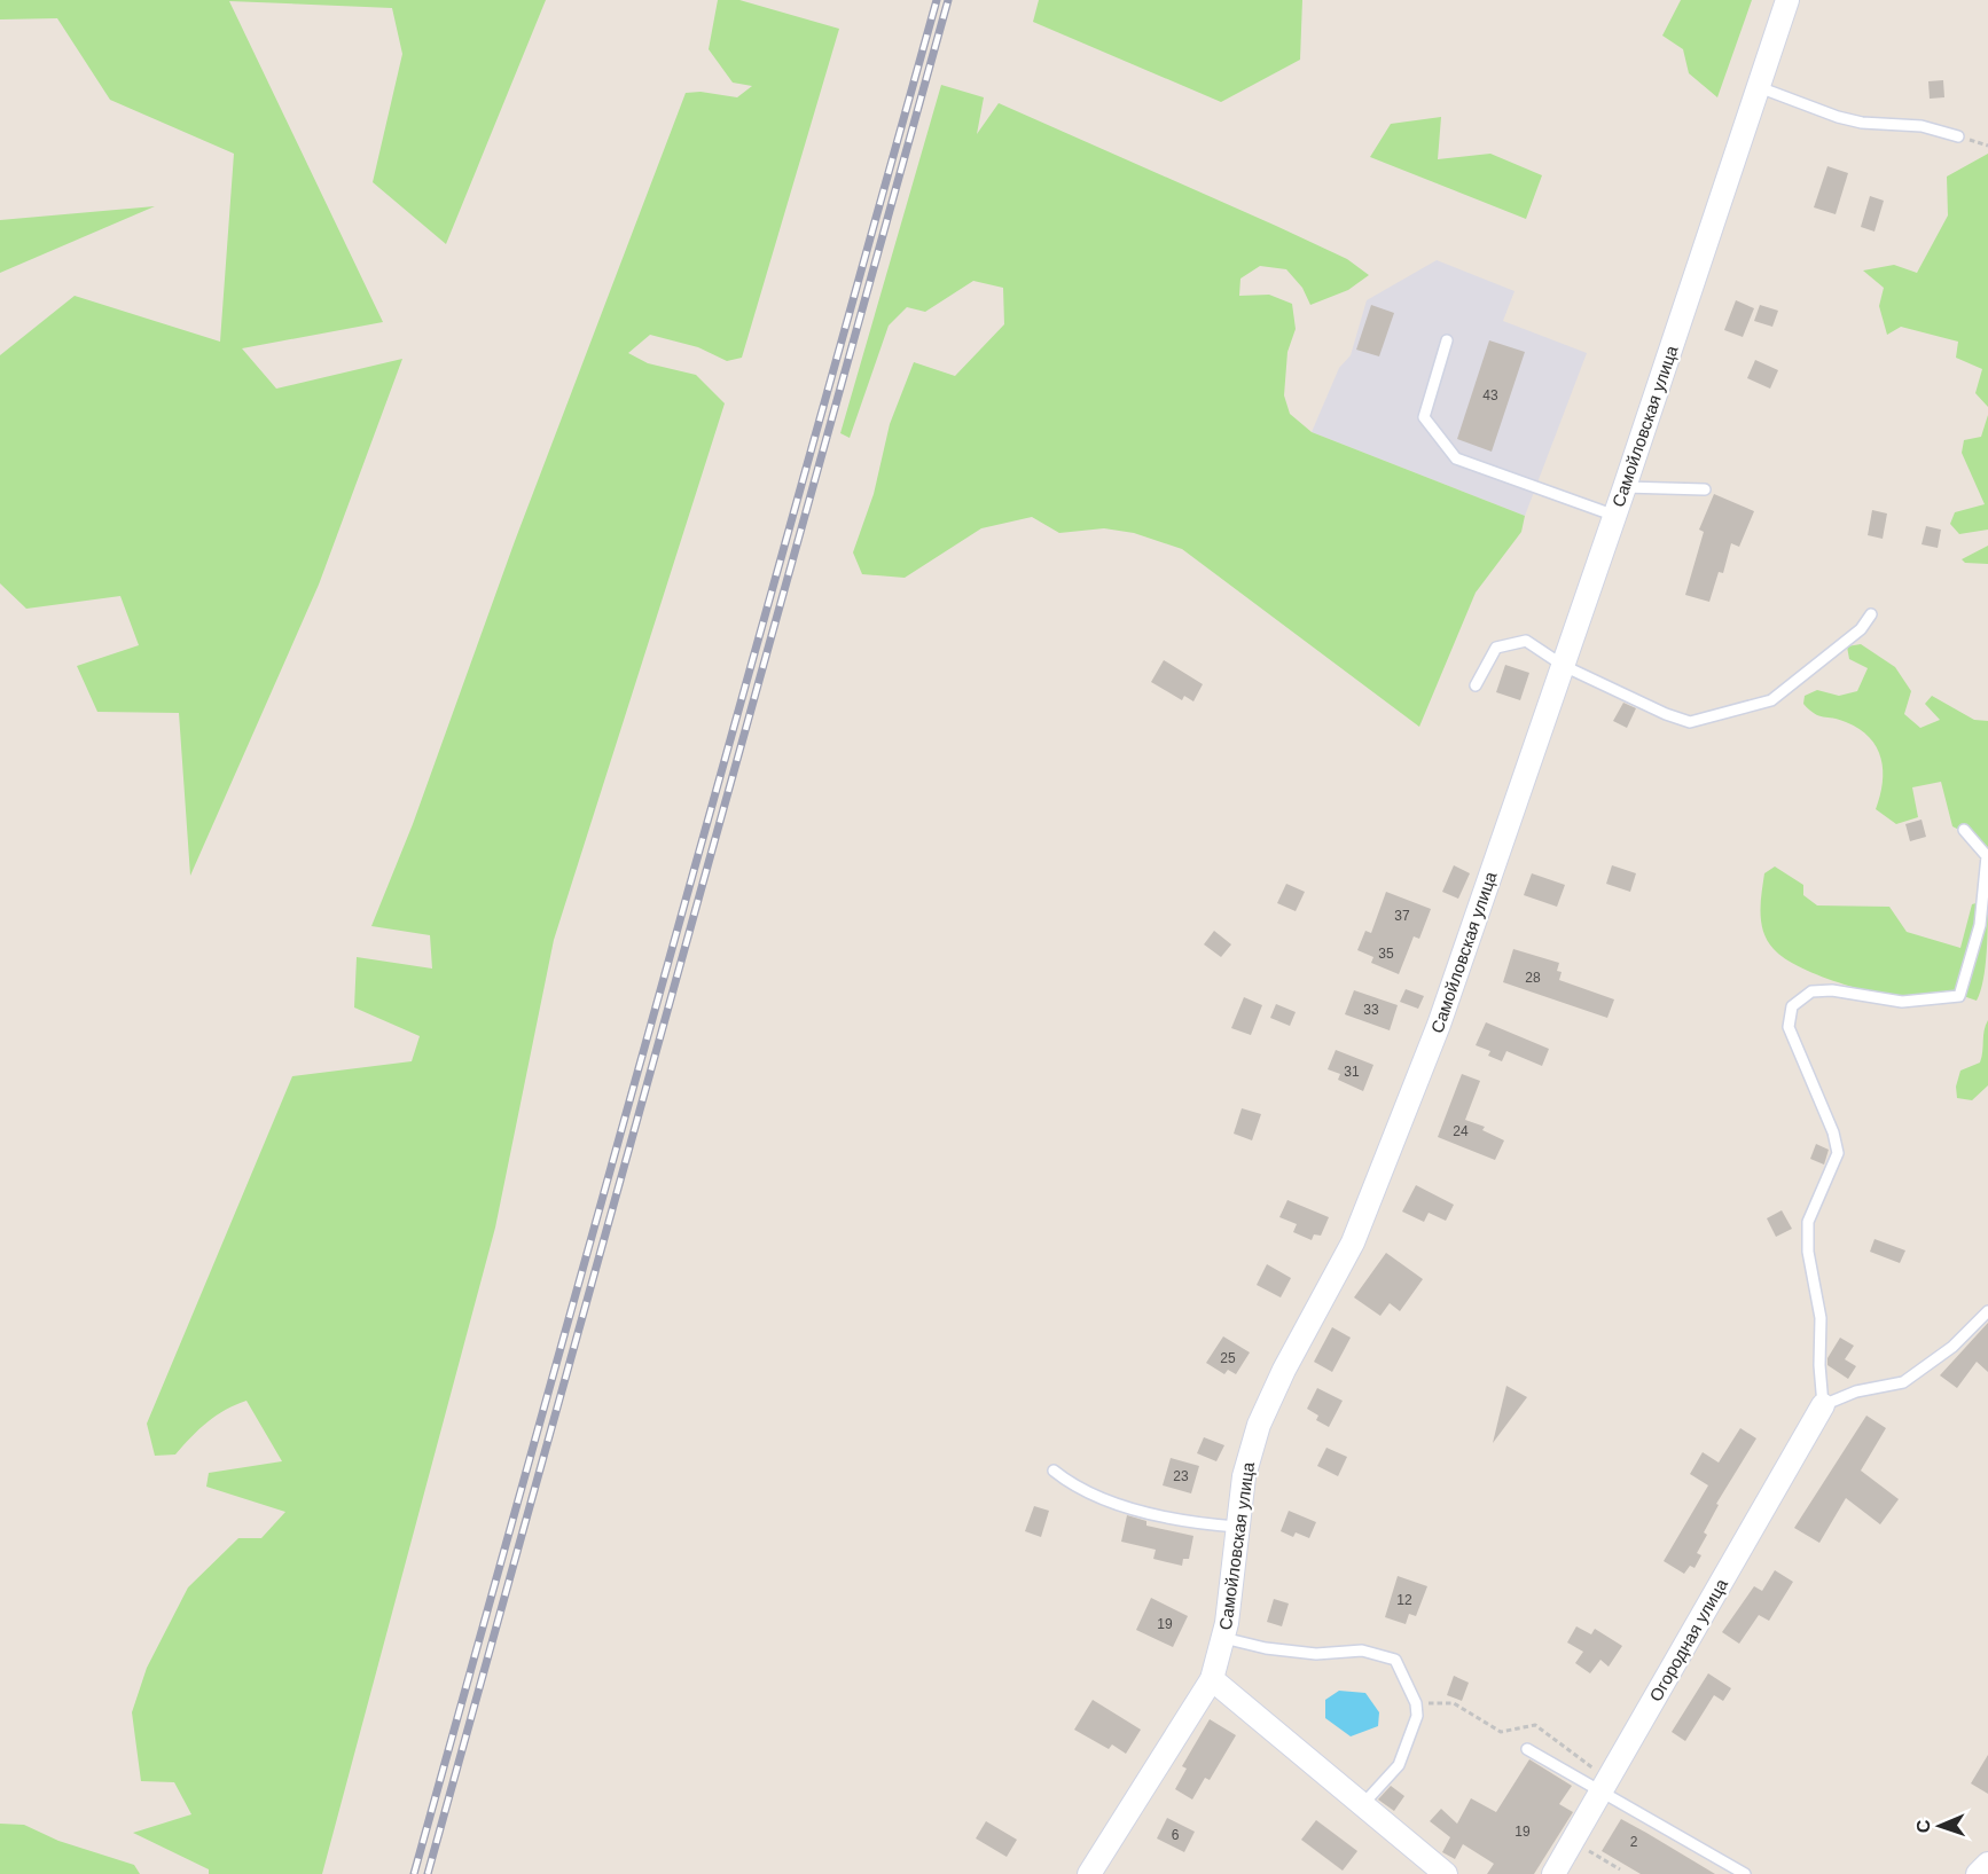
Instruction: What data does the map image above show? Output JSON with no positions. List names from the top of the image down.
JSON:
{
  "streets": {
    "street": ["Самойловская улица", "Огородная улица"]
  },
  "house_numbers": [
    "43",
    "37",
    "35",
    "28",
    "33",
    "31",
    "24",
    "25",
    "23",
    "12",
    "19",
    "19",
    "6",
    "2"
  ],
  "north": "left"
}
